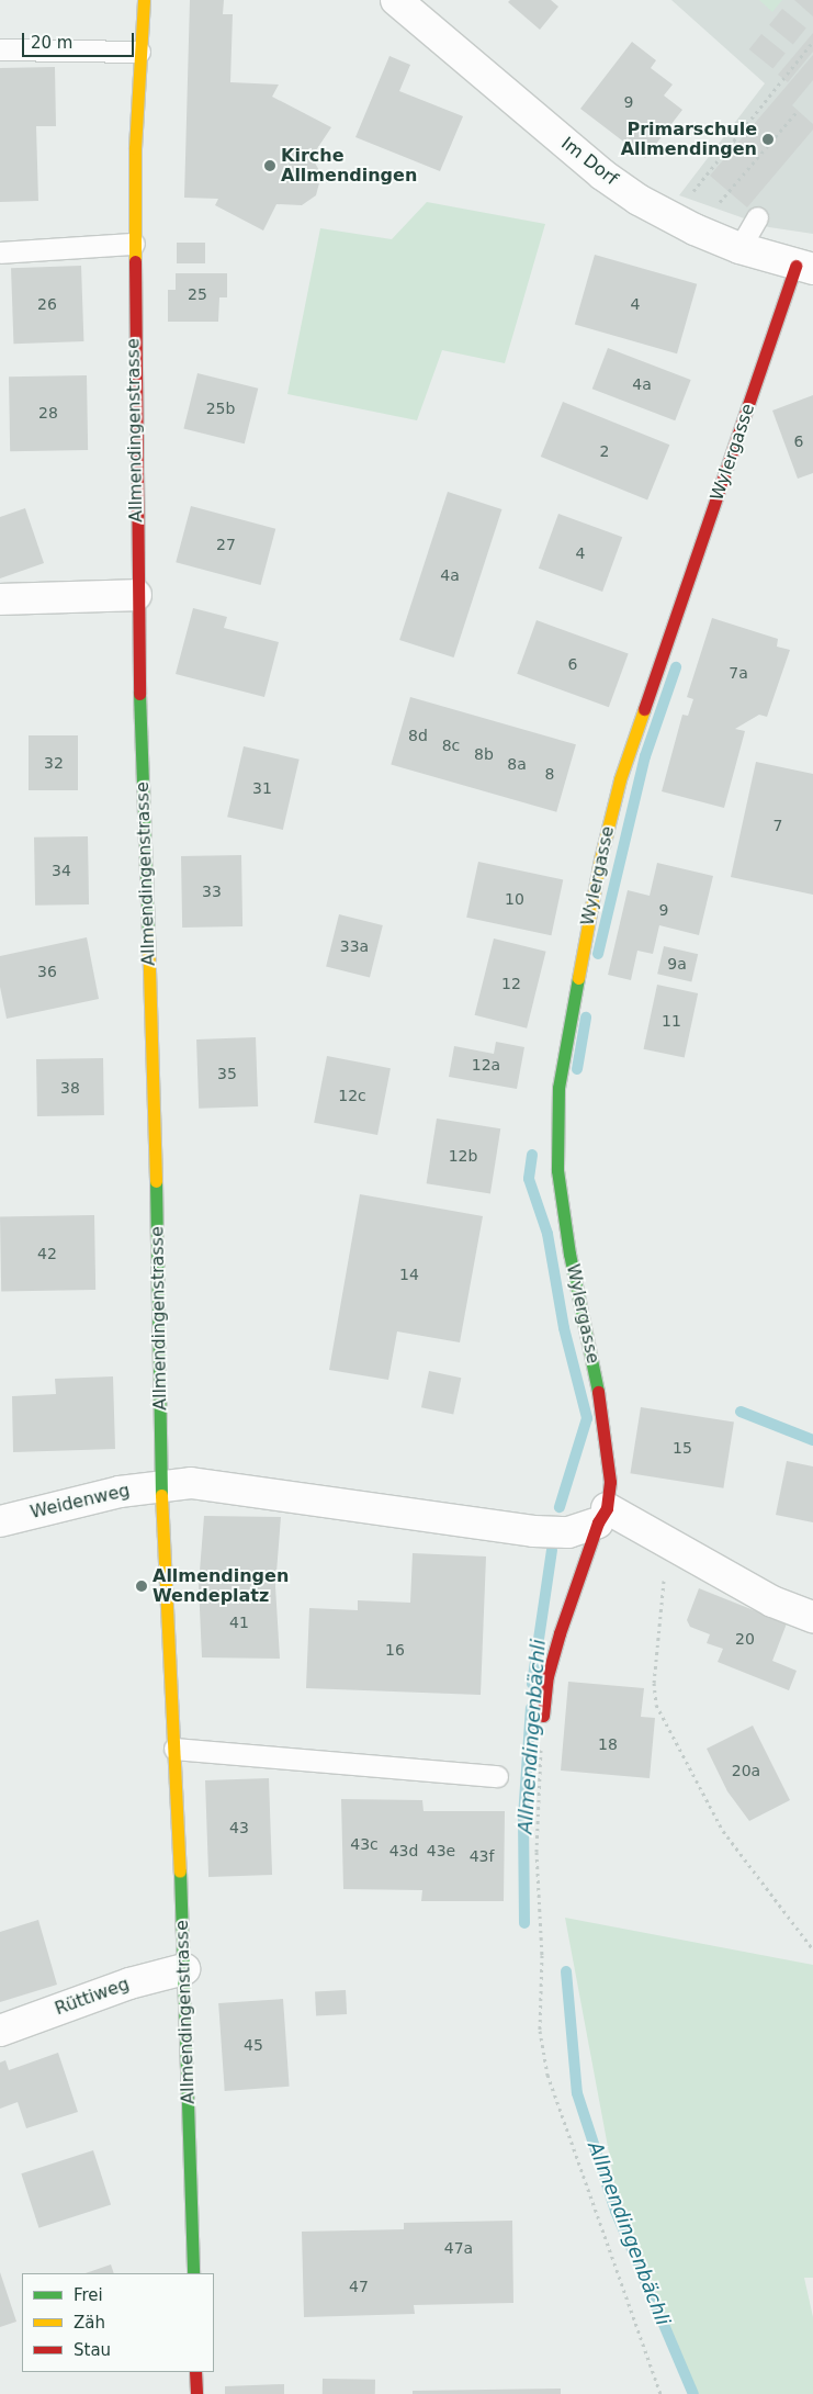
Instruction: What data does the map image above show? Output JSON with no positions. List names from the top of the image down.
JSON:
{
  "streets": {
    "street": [
      "Im Dorf",
      "Allmendingenstrasse",
      "Wylergasse",
      "Weidenweg",
      "Rüttiweg"
    ]
  },
  "crossings": [
    ["Im Dorf", "Wylergasse"],
    ["Allmendingenstrasse", "Weidenweg"],
    ["Allmendingenstrasse", "Rüttiweg"]
  ],
  "water": ["Allmendingenbächli"],
  "places": ["Primarschule Allmendingen", "Kirche Allmendingen", "Allmendingen Wendeplatz"],
  "house_numbers": [
    "9",
    "25",
    "26",
    "4",
    "4a",
    "25b",
    "28",
    "6",
    "2",
    "27",
    "4",
    "4a",
    "6",
    "7a",
    "8d",
    "8c",
    "8b",
    "32",
    "8a",
    "8",
    "31",
    "7",
    "34",
    "33",
    "10",
    "9",
    "33a",
    "9a",
    "36",
    "12",
    "11",
    "12a",
    "35",
    "38",
    "12c",
    "12b",
    "42",
    "14",
    "15",
    "41",
    "20",
    "16",
    "18",
    "20a",
    "43",
    "43c",
    "43d",
    "43e",
    "43f",
    "45",
    "47a",
    "47"
  ],
  "legend": ["Frei", "Zäh", "Stau"],
  "scale_bar": "20 m"
}
